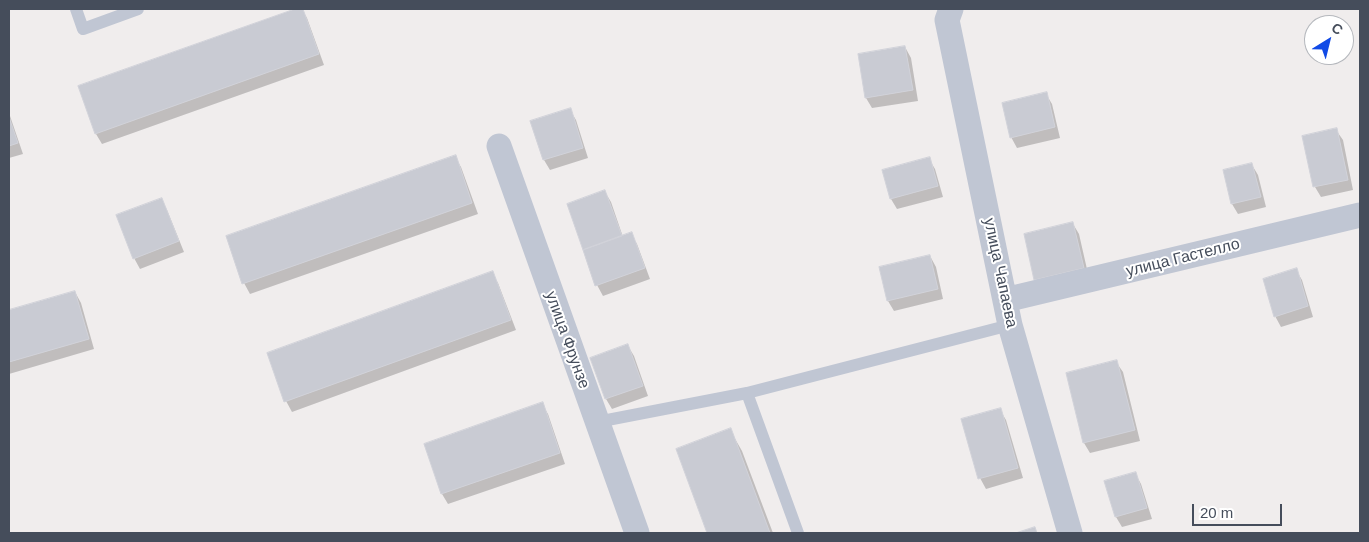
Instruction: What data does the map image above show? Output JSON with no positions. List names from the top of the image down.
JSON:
{
  "streets": {
    "street": ["улица Гастелло", "улица Чапаева", "улица Фрунзе"]
  },
  "crossings": [
    ["улица Гастелло", "улица Чапаева"]
  ],
  "scale_bar": "20 m",
  "north": "top right"
}
